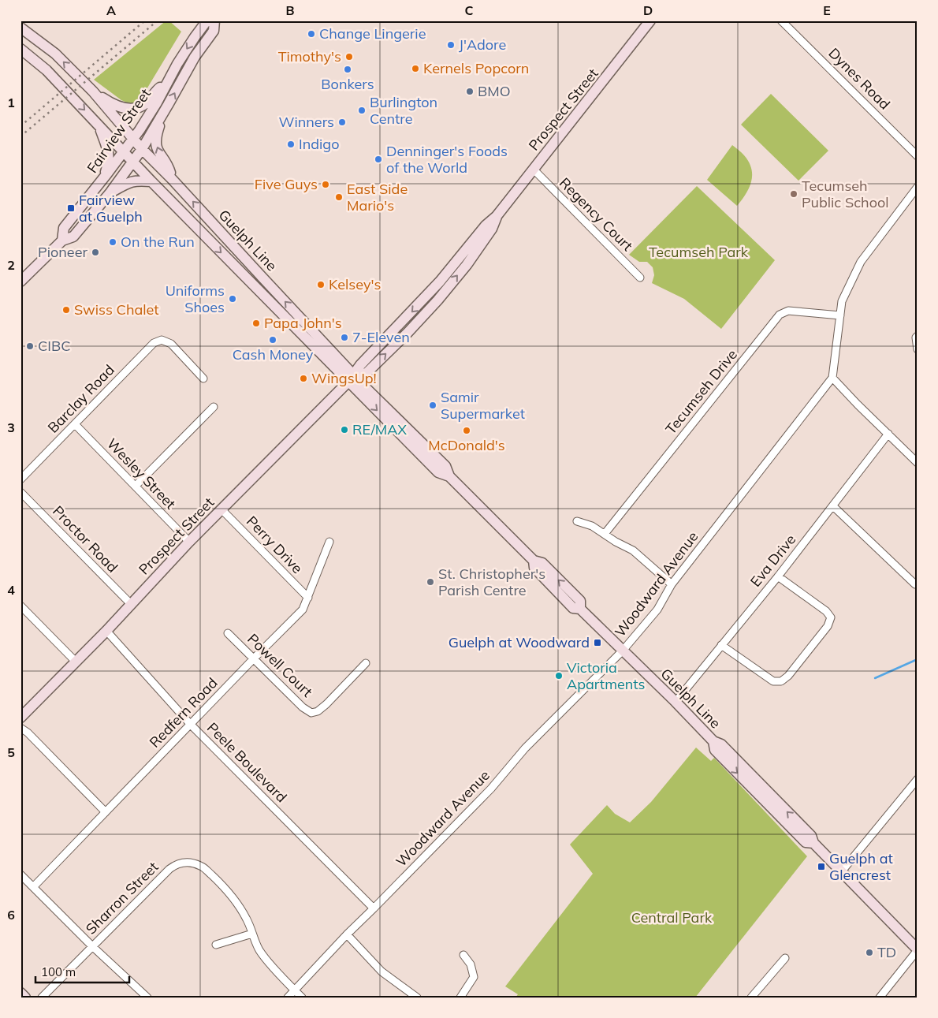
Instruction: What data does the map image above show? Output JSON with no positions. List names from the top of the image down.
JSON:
{
  "streets": {
    "main road": ["Prospect Street", "Fairview Street", "Guelph Line"],
    "street": [
      "Dynes Road",
      "Regency Court",
      "Tecumseh Drive",
      "Barclay Road",
      "Wesley Street",
      "Proctor Road",
      "Perry Drive",
      "Eva Drive",
      "Woodward Avenue",
      "Powell Court",
      "Redfern Road",
      "Peele Boulevard",
      "Sharron Street"
    ]
  },
  "crossings": [
    ["Prospect Street", "Regency Court"],
    ["Prospect Street", "Guelph Line"],
    ["Prospect Street", "Wesley Street"],
    ["Prospect Street", "Proctor Road"],
    ["Prospect Street", "Perry Drive"],
    ["Prospect Street", "Peele Boulevard"],
    ["Fairview Street", "Guelph Line"],
    ["Guelph Line", "Eva Drive"],
    ["Guelph Line", "Woodward Avenue"],
    ["Barclay Road", "Wesley Street"],
    ["Perry Drive", "Redfern Road"],
    ["Woodward Avenue", "Peele Boulevard"],
    ["Woodward Avenue", "Sharron Street"],
    ["Powell Court", "Redfern Road"],
    ["Redfern Road", "Peele Boulevard"]
  ],
  "parks": ["Tecumseh Park", "Central Park"],
  "places": {
    "other": [
      "Change Lingerie",
      "J'Adore",
      "Timothy's",
      "Kernels Popcorn",
      "Bonkers",
      "BMO",
      "Burlington Centre",
      "Winners",
      "Indigo",
      "Denninger's Foods of the World",
      "Five Guys",
      "Tecumseh Public School",
      "East Side Mario's",
      "On the Run",
      "Pioneer",
      "Kelsey's",
      "Uniforms Shoes",
      "Swiss Chalet",
      "Papa John's",
      "7-Eleven",
      "Cash Money",
      "CIBC",
      "WingsUp!",
      "Samir Supermarket",
      "RE/MAX",
      "McDonald's",
      "St. Christopher's Parish Centre",
      "Victoria Apartments",
      "TD"
    ],
    "transit": ["Fairview at Guelph", "Guelph at Woodward", "Guelph at Glencrest"]
  },
  "scale_bar": "100 m",
  "grid": {
    "columns": [
      "A",
      "B",
      "C",
      "D",
      "E"
    ],
    "rows": [
      "1",
      "2",
      "3",
      "4",
      "5",
      "6"
    ]
  }
}
